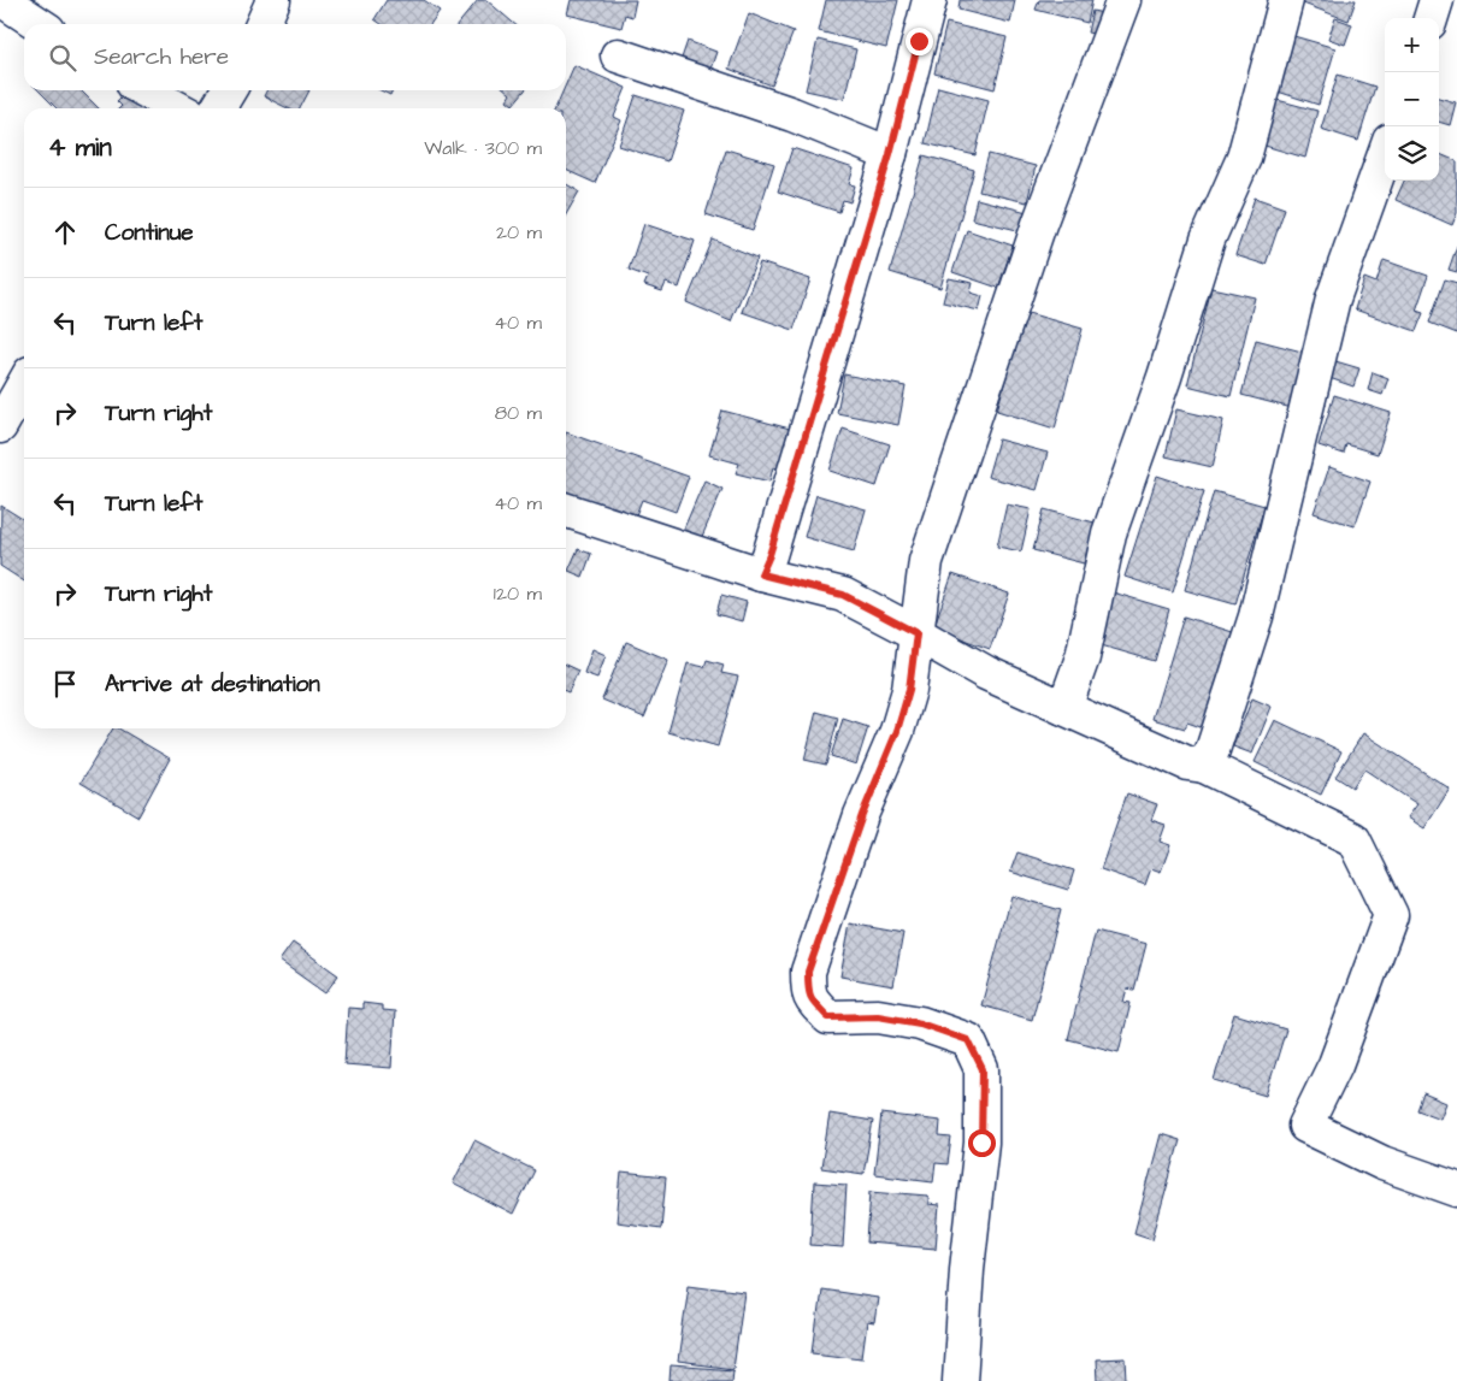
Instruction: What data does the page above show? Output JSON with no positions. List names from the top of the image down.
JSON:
{
  "page": {
    "map_buttons": ["+", "−"],
    "search": "Search here",
    "heading": ["4 min", "Walk · 300 m"],
    "list": [
      ["Continue", "20 m"],
      ["Turn left", "40 m"],
      ["Turn right", "80 m"],
      ["Turn left", "40 m"],
      ["Turn right", "120 m"],
      "Arrive at destination"
    ]
  }
}
